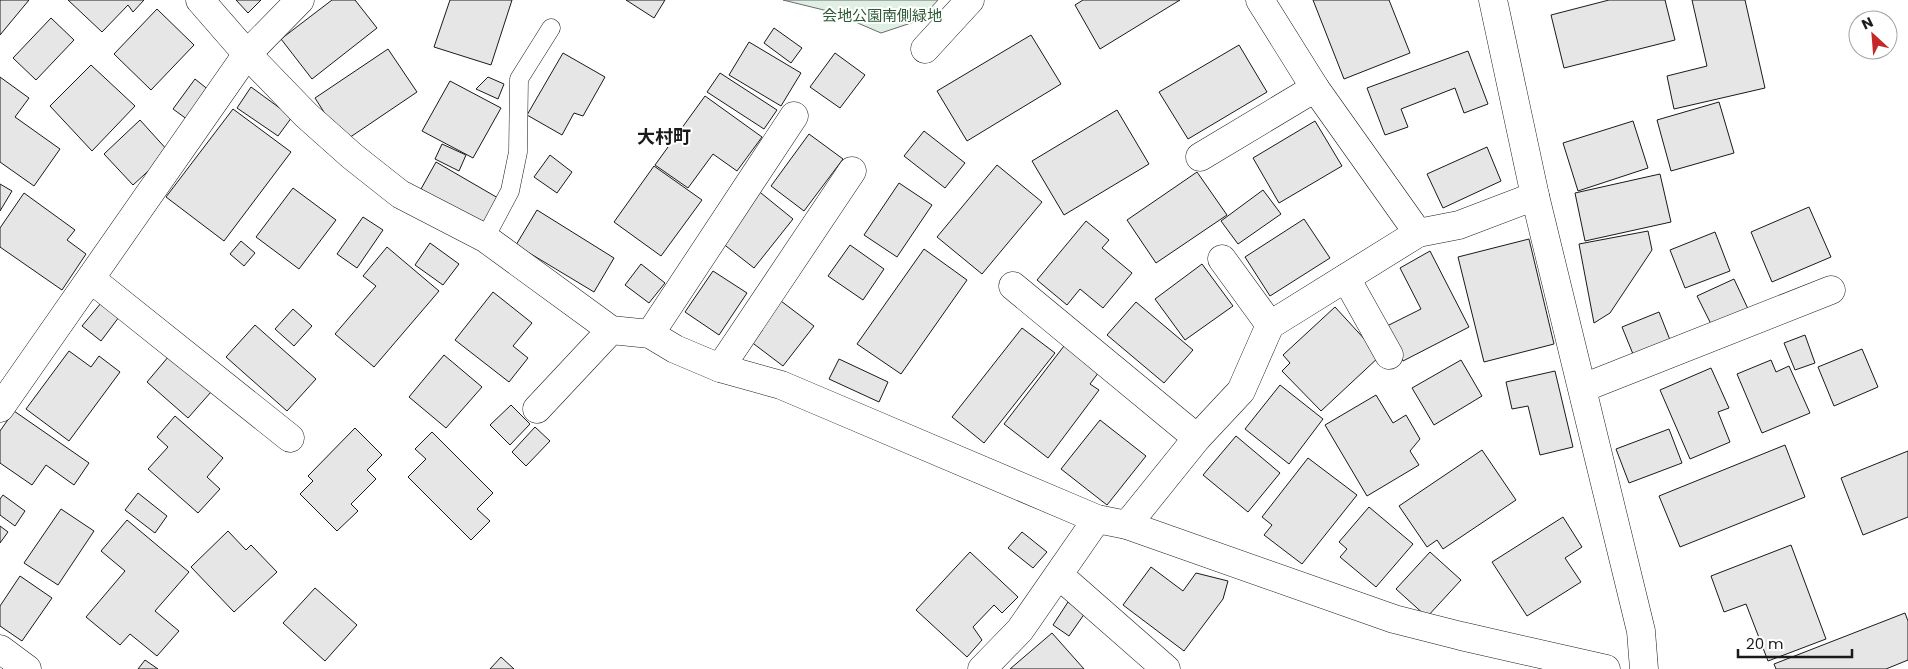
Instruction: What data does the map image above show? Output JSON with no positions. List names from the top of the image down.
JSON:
{
  "districts": ["大村町"],
  "parks": ["会地公園南側緑地"],
  "scale_bar": "20 m",
  "north": "top left"
}
